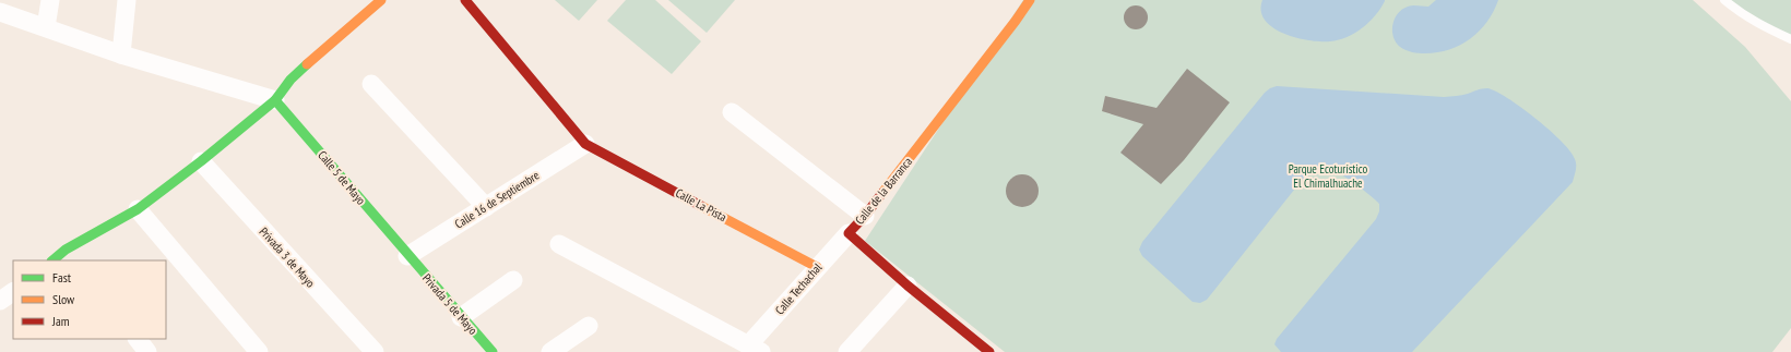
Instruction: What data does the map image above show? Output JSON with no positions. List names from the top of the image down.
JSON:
{
  "streets": {
    "street": [
      "Calle 5 de Mayo",
      "Calle de la Barranca",
      "Calle 16 de Septiembre",
      "Calle La Pista",
      "Privada 3 de Mayo",
      "Calle Techachal",
      "Privada 5 de Mayo"
    ]
  },
  "crossings": [
    ["Calle 5 de Mayo", "Calle 16 de Septiembre"],
    ["Calle 5 de Mayo", "Privada 5 de Mayo"],
    ["Calle de la Barranca", "Calle Techachal"],
    ["Calle 16 de Septiembre", "Calle La Pista"],
    ["Calle 16 de Septiembre", "Privada 5 de Mayo"],
    ["Calle La Pista", "Calle Techachal"]
  ],
  "parks": ["Parque Ecoturístico El Chimalhuache"],
  "legend": ["Fast", "Slow", "Jam"]
}
